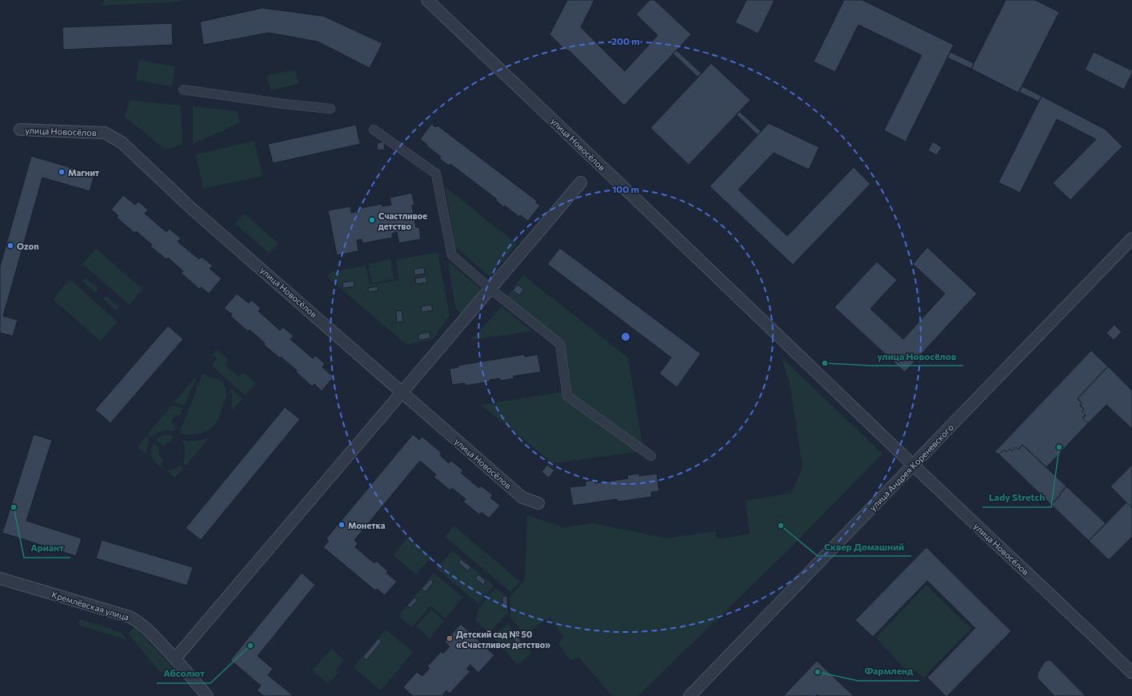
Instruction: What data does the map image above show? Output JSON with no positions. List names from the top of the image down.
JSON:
{
  "streets": {
    "street": ["улица Новосёлов", "улица Андрея Кореневского", "Кремлёвская улица"]
  },
  "crossings": [
    ["улица Новосёлов", "улица Андрея Кореневского"]
  ],
  "places": [
    "Магнит",
    "Счастливое детство",
    "Ozon",
    "улица Новосёлов",
    "Lady Stretch",
    "Ариант",
    "Монетка",
    "Сквер Домашний",
    "Детский сад № 50 «Счастливое детство»",
    "Абсолют",
    "Фармленд"
  ],
  "rings": ["200 m", "100 m"]
}
